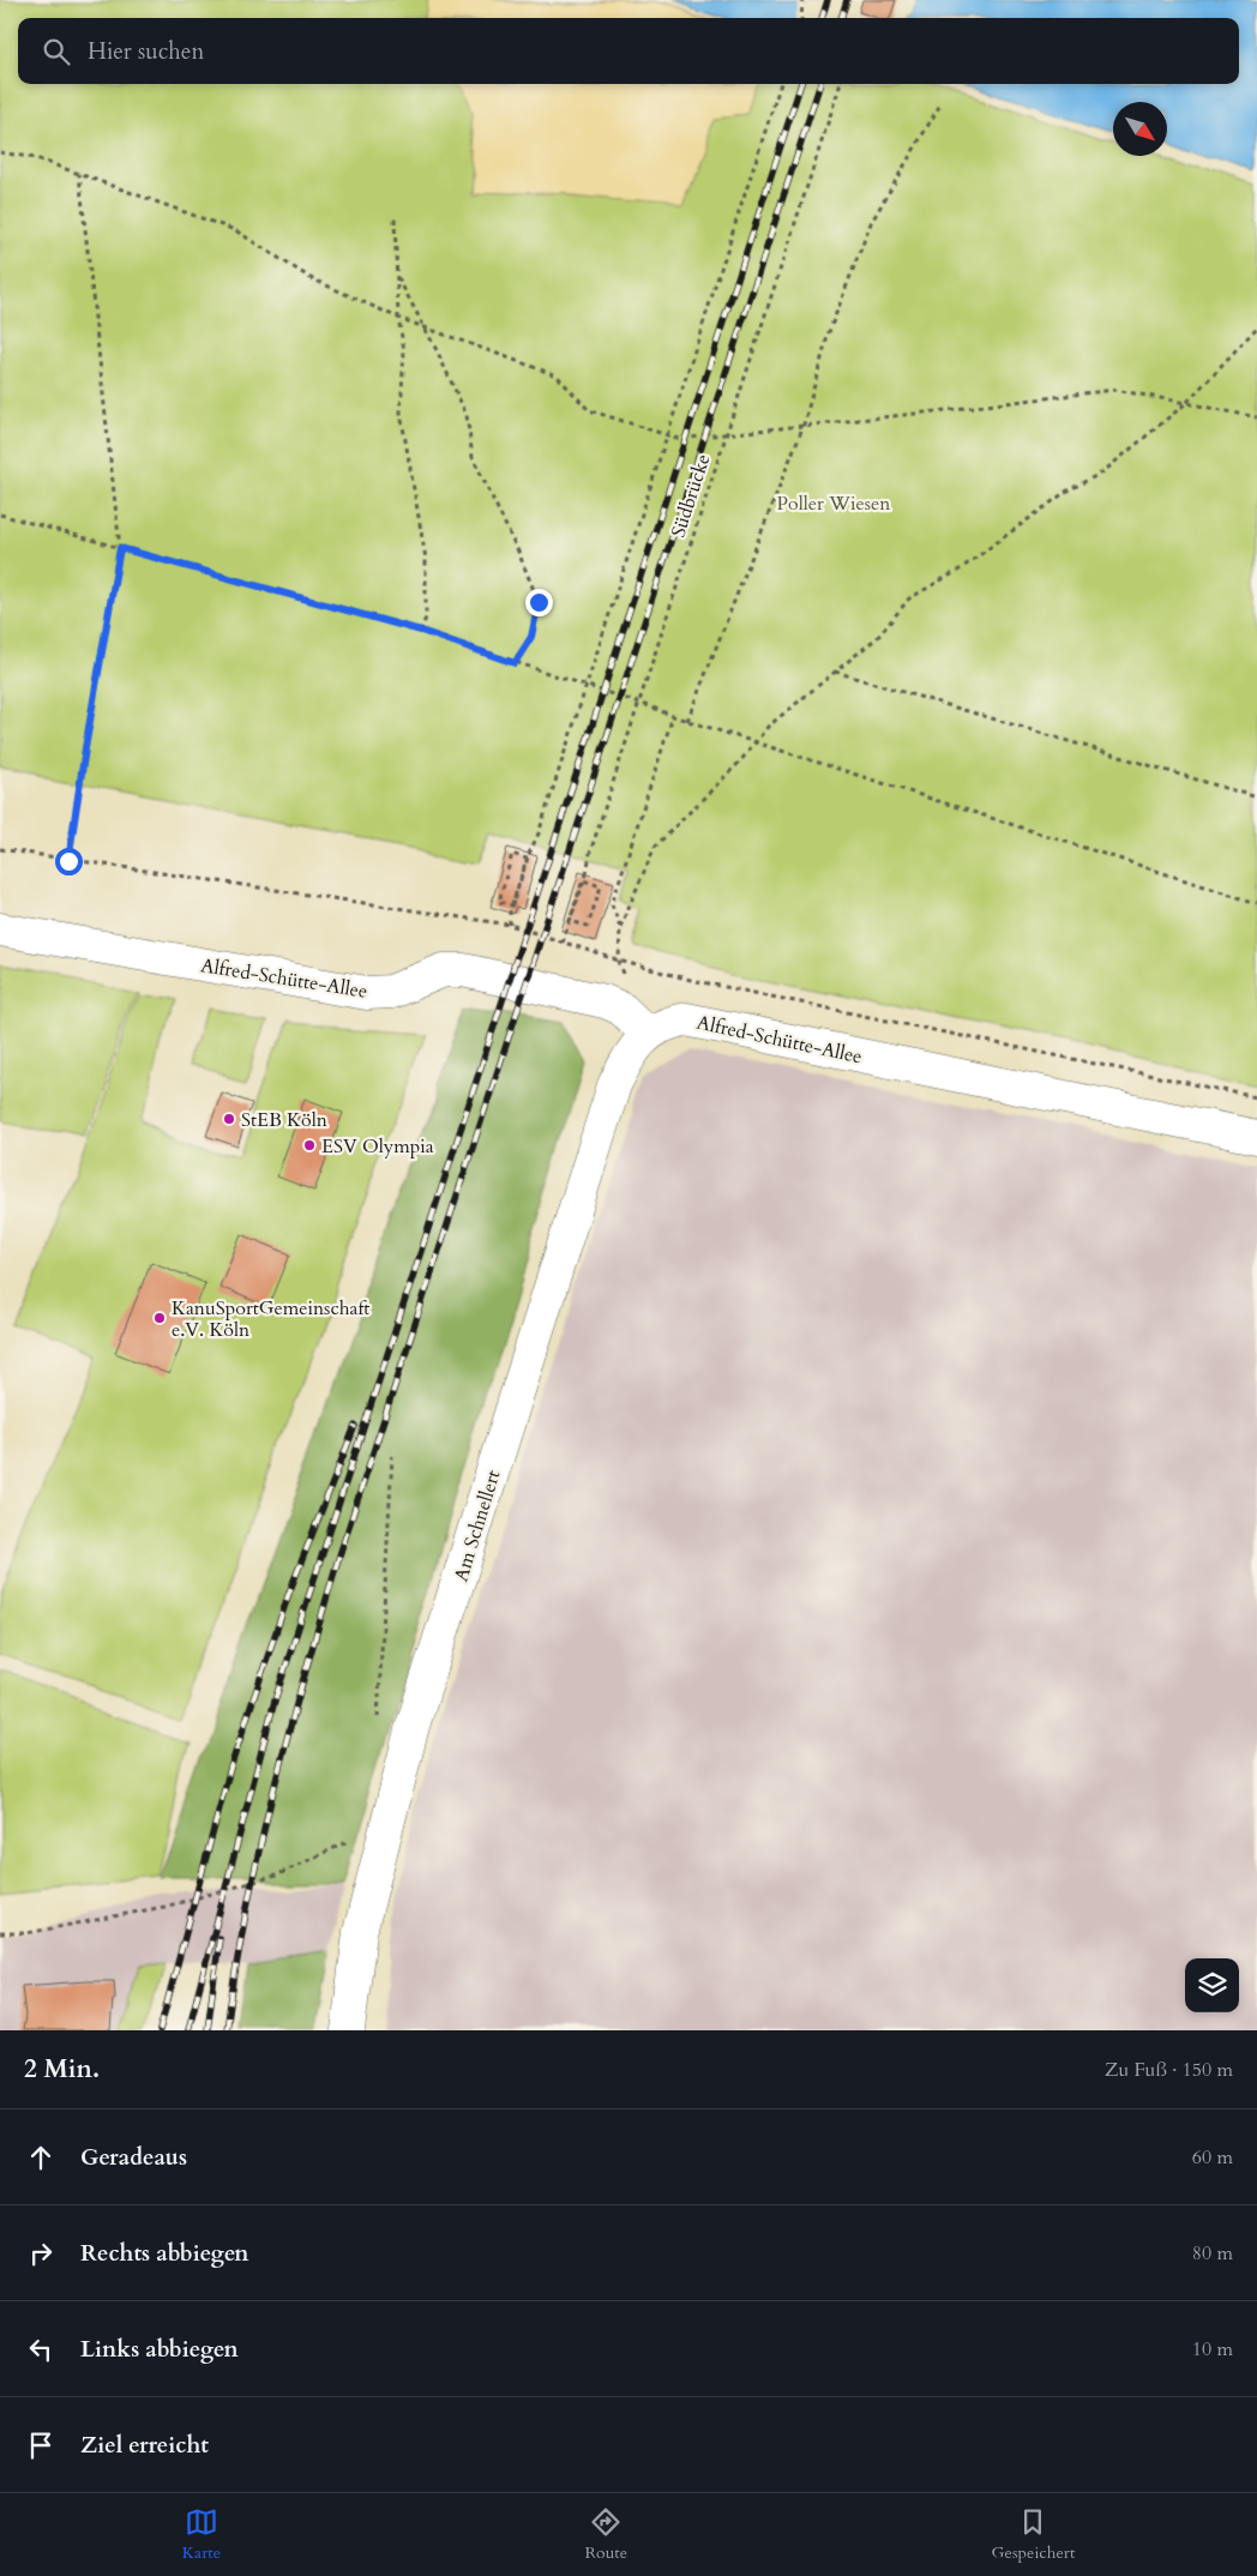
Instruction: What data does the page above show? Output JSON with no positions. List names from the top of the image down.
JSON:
{
  "streets": {
    "street": ["Alfred-Schütte-Allee", "Am Schnellert"],
    "path": ["Südbrücke"]
  },
  "crossings": [
    ["Alfred-Schütte-Allee", "Am Schnellert"]
  ],
  "parks": ["Poller Wiesen"],
  "places": ["StEB Köln", "ESV Olympia", "KanuSportGemeinschaft e.V. Köln"],
  "north": "bottom right",
  "page": {
    "search": "Hier suchen",
    "heading": ["2 Min.", "Zu Fuß · 150 m"],
    "list": [
      ["Geradeaus", "60 m"],
      ["Rechts abbiegen", "80 m"],
      ["Links abbiegen", "10 m"],
      "Ziel erreicht"
    ],
    "nav": ["Karte", "Route", "Gespeichert"]
  }
}
